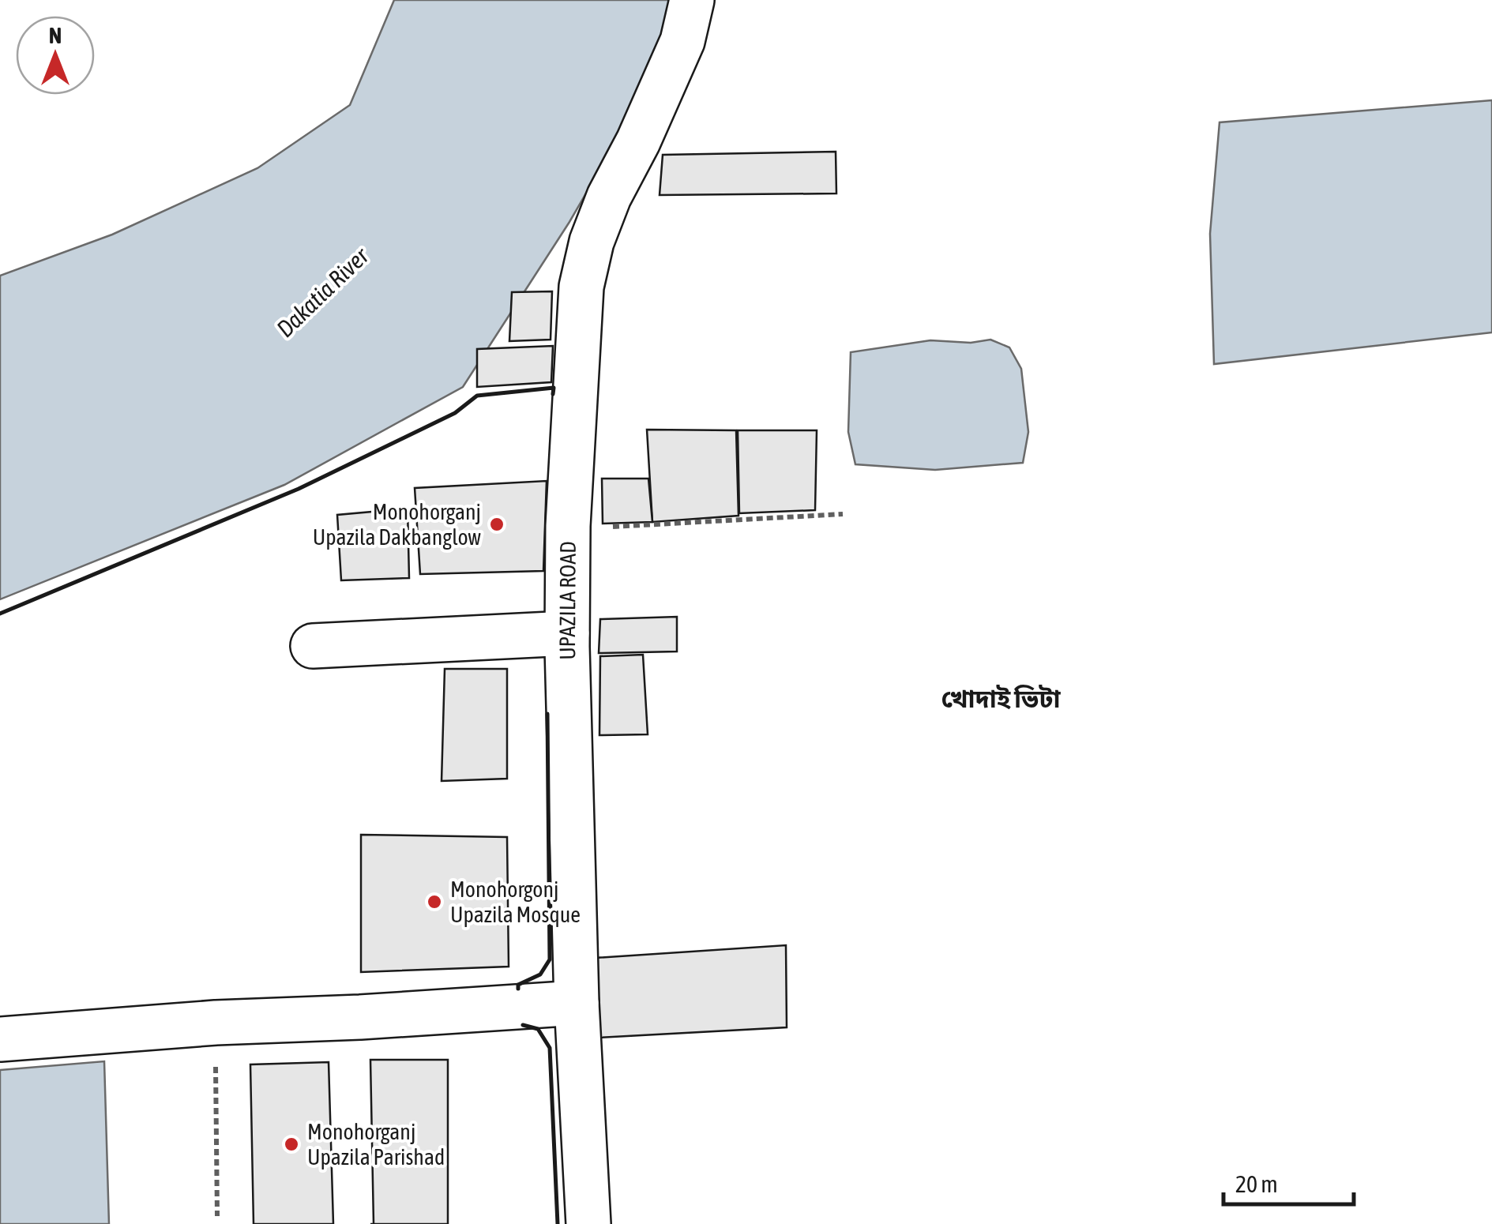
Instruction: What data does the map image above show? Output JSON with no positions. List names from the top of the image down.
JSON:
{
  "streets": {
    "street": ["UPAZILA ROAD"]
  },
  "districts": ["খোদাই ভিটা"],
  "water": ["Dakatia River"],
  "places": ["Monohorganj Upazila Dakbanglow", "Monohorgonj Upazila Mosque", "Monohorganj Upazila Parishad"],
  "scale_bar": "20 m",
  "north": "top"
}
